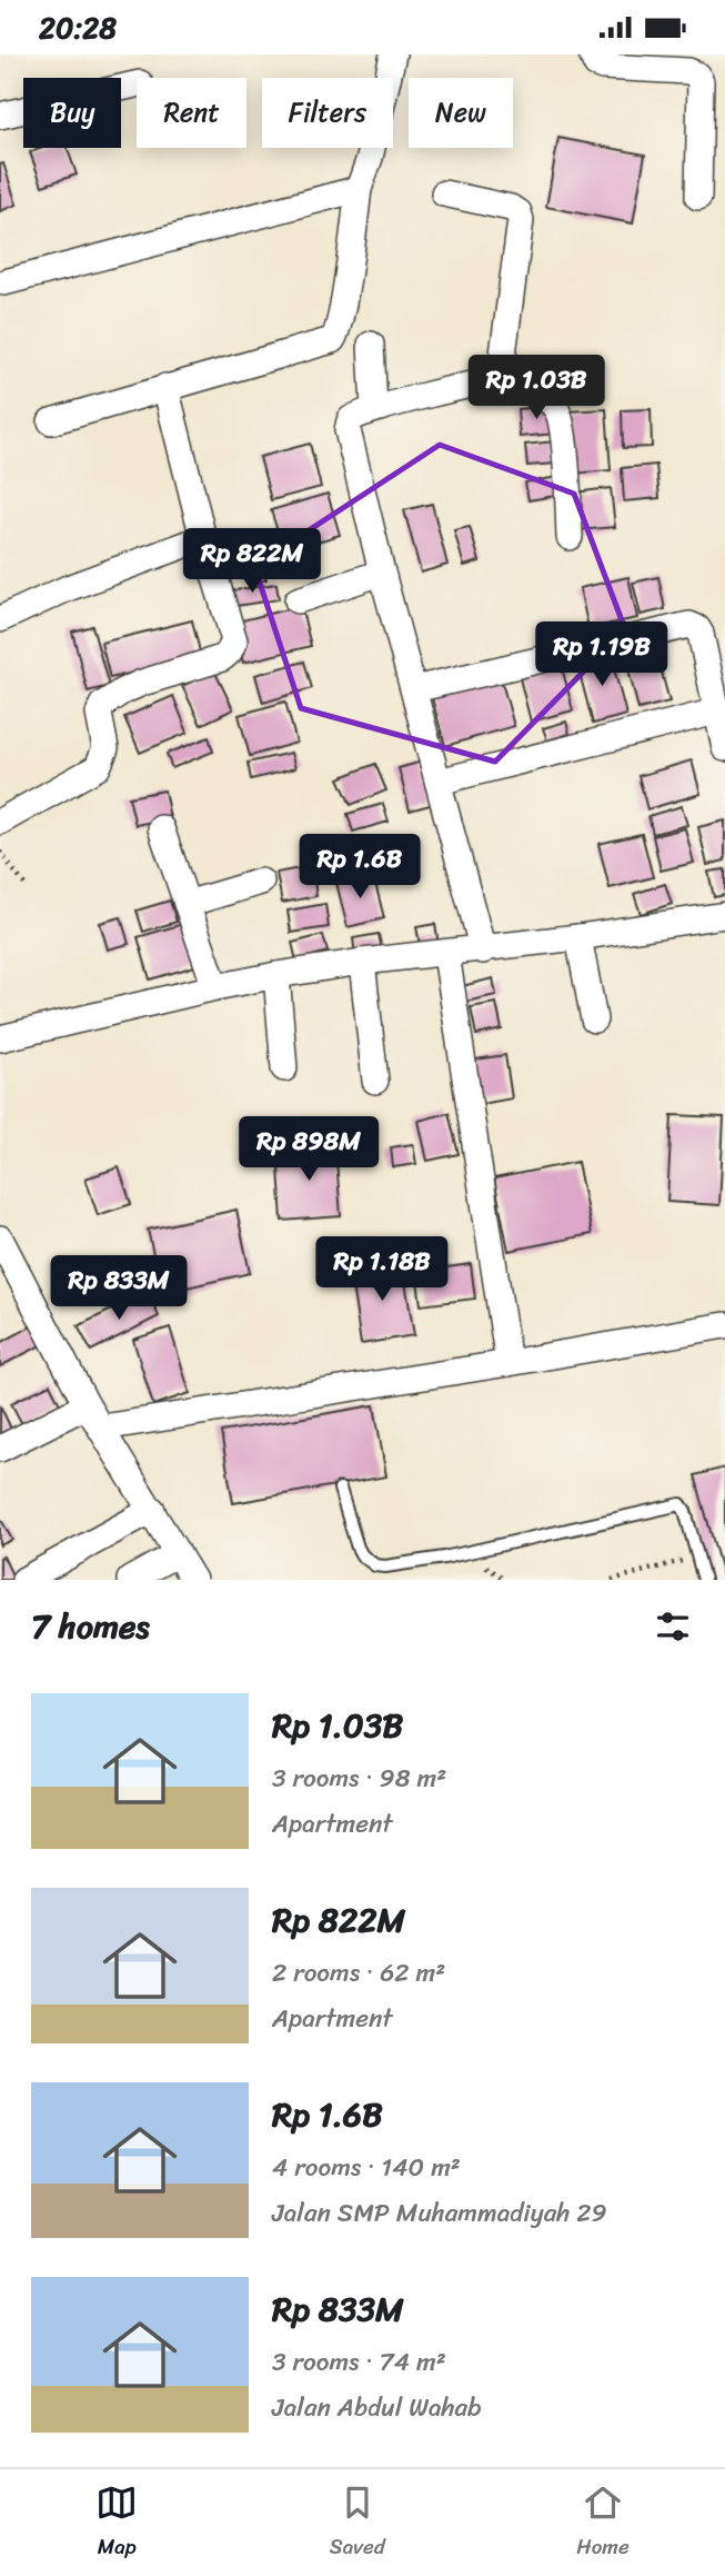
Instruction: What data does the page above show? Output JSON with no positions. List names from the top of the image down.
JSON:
{
  "page": {
    "status": "20:28",
    "chip": [
      "Buy",
      "Rent",
      "Filters",
      "New"
    ],
    "price": [
      "Rp 1.03B",
      "Rp 822M",
      "Rp 1.19B",
      "Rp 1.6B",
      "Rp 898M",
      "Rp 1.18B",
      "Rp 833M"
    ],
    "heading": "7 homes",
    "list": [
      {
        "name": "Rp 1.03B",
        "note": "3 rooms · 98 m² · Apartment"
      },
      {
        "name": "Rp 822M",
        "note": "2 rooms · 62 m² · Apartment"
      },
      {
        "name": "Rp 1.6B",
        "note": "4 rooms · 140 m² · Jalan SMP Muhammadiyah 29"
      },
      {
        "name": "Rp 833M",
        "note": "3 rooms · 74 m² · Jalan Abdul Wahab"
      }
    ],
    "tabs": ["Map", "Saved", "Home"]
  }
}
